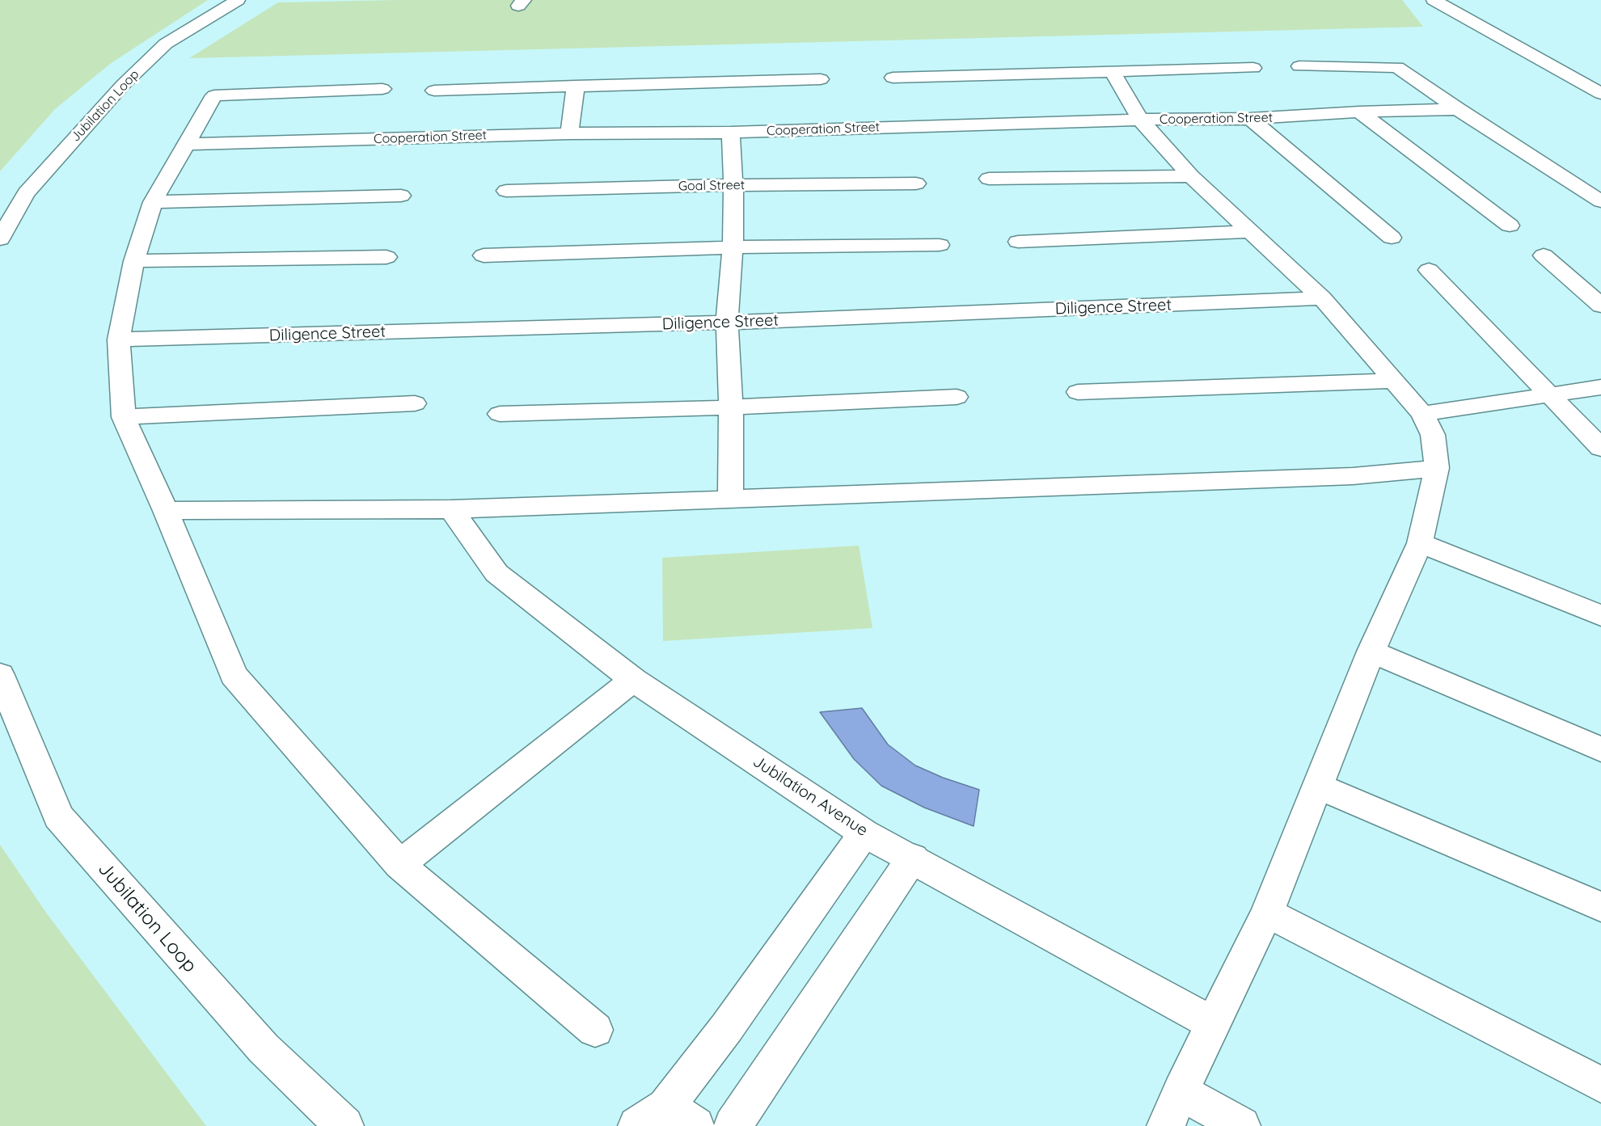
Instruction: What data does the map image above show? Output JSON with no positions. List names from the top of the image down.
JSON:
{
  "streets": {
    "street": [
      "Jubilation Loop",
      "Cooperation Street",
      "Goal Street",
      "Diligence Street",
      "Jubilation Avenue"
    ]
  }
}
